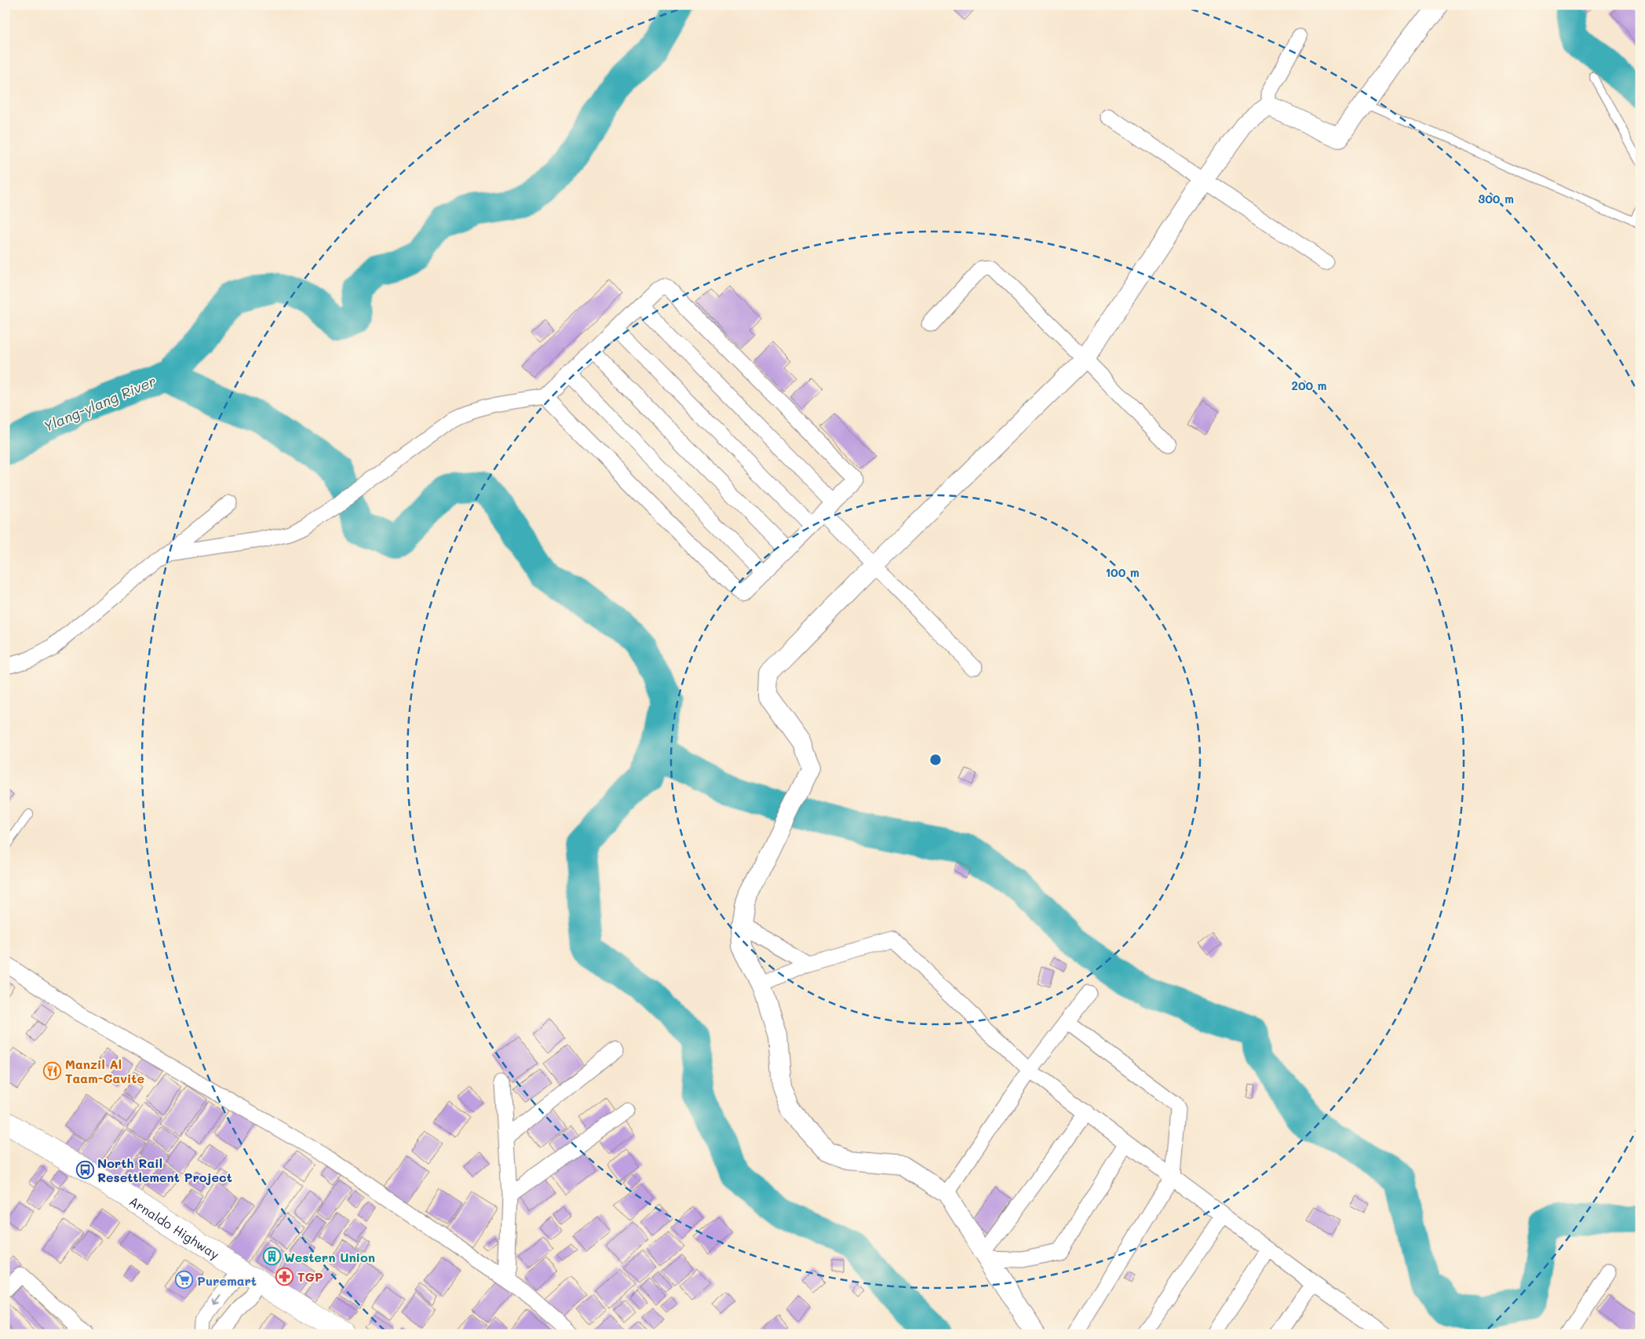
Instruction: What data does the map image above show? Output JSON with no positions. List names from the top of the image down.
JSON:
{
  "streets": {
    "main road": ["Arnaldo Highway"]
  },
  "water": ["Ylang-ylang River"],
  "places": {
    "restaurant": ["Manzil Al Taam-Cavite"],
    "bus stop": ["North Rail Resettlement Project"],
    "building": ["Western Union"],
    "pharmacy": ["TGP"],
    "supermarket": ["Puremart"]
  },
  "rings": ["300 m", "200 m", "100 m"]
}
